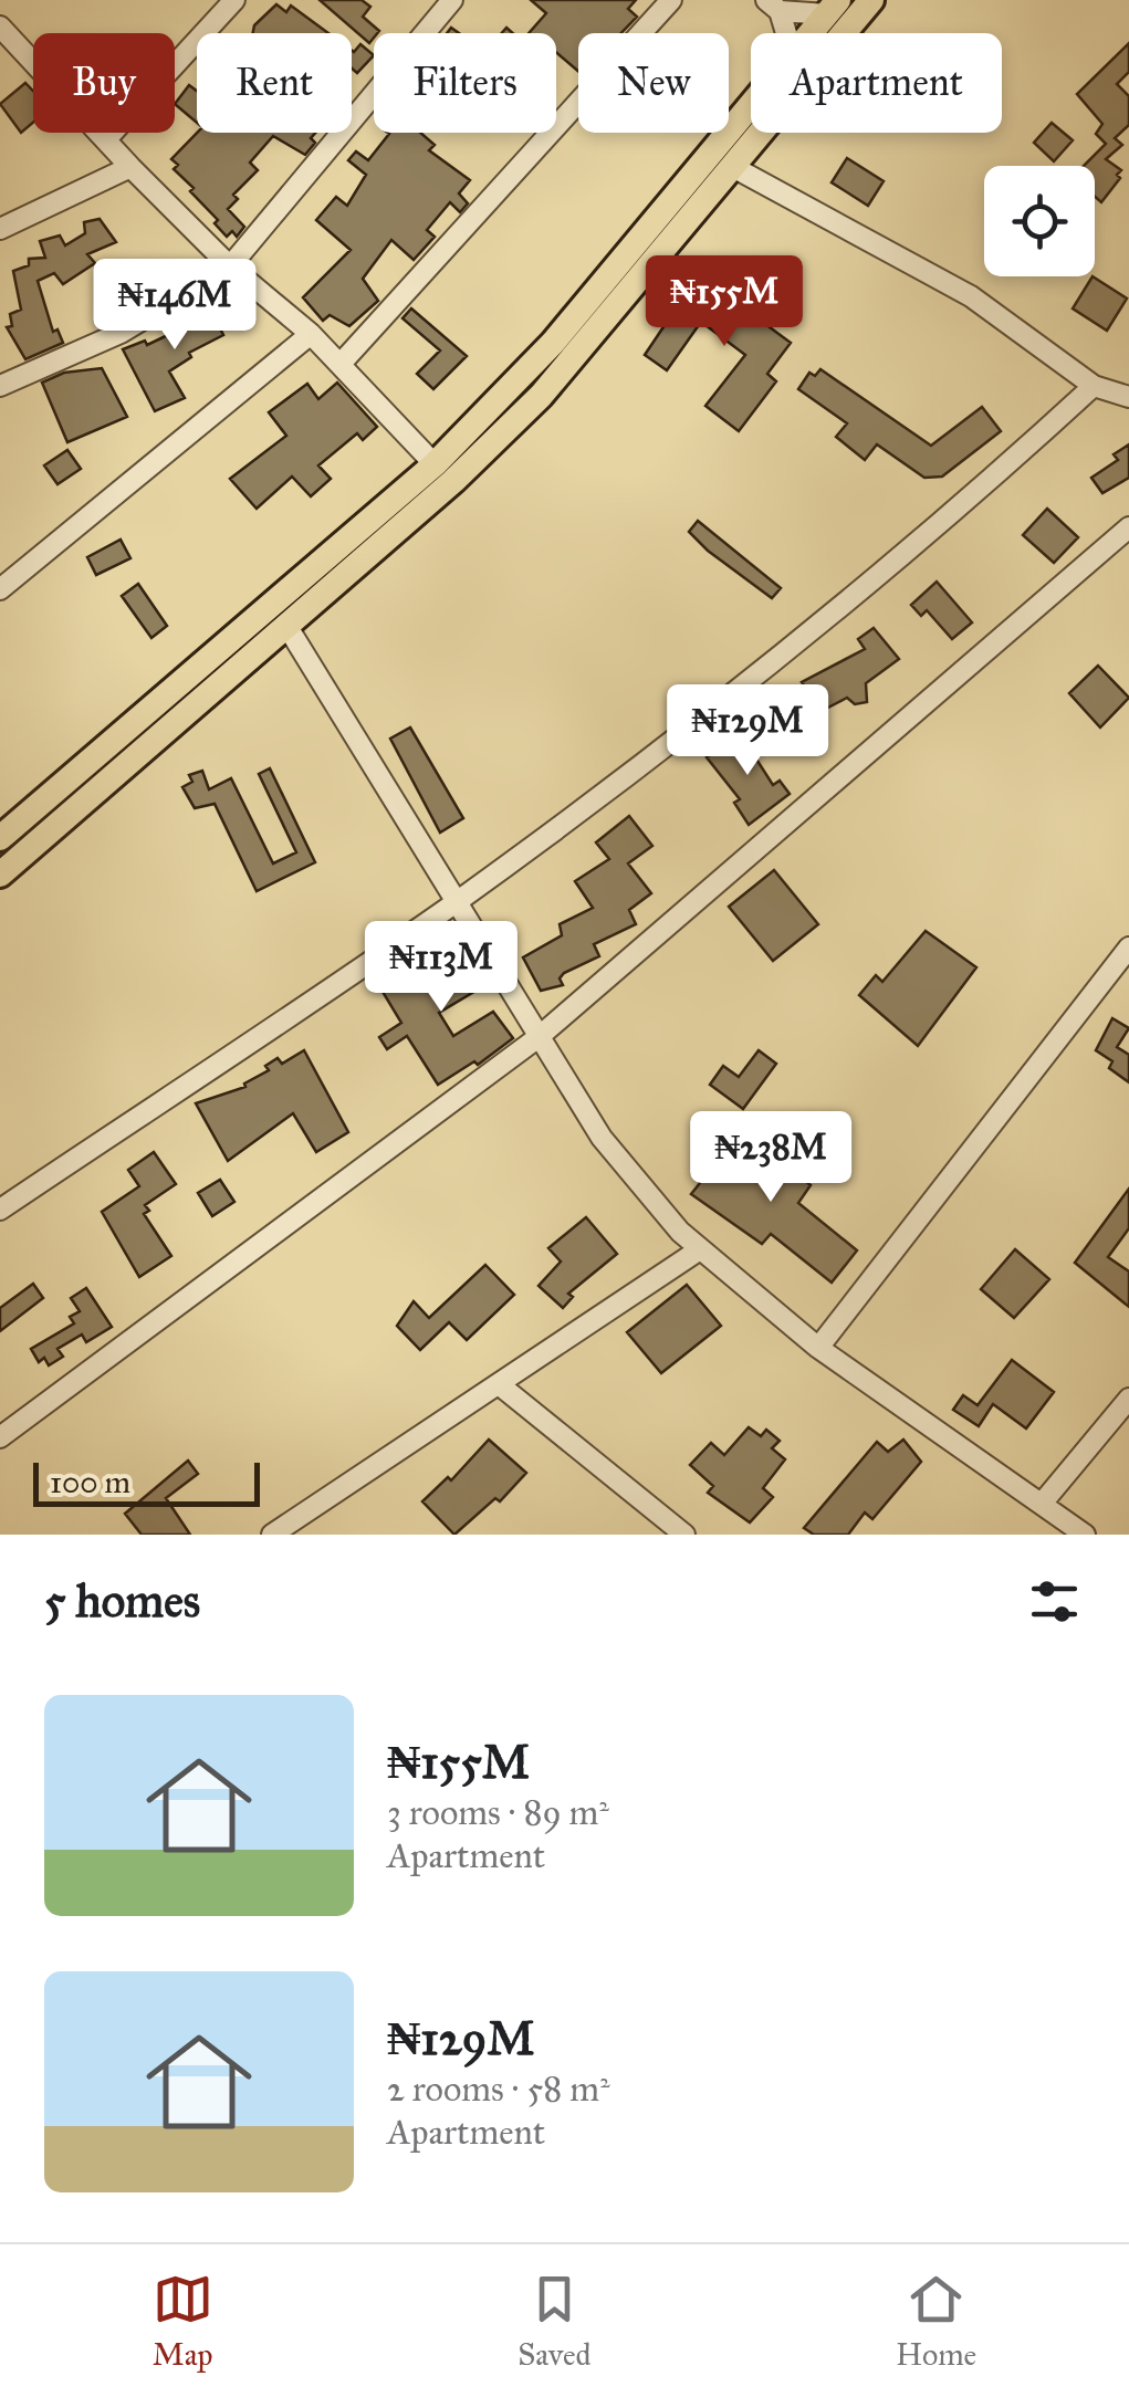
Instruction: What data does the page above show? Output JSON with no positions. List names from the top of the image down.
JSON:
{
  "scale_bar": "100 m",
  "page": {
    "chip": [
      "Buy",
      "Rent",
      "Filters",
      "New",
      "Apartment"
    ],
    "price": [
      "₦155M",
      "₦146M",
      "₦129M",
      "₦113M",
      "₦238M"
    ],
    "scale": "100 m",
    "heading": "5 homes",
    "list": [
      {
        "name": "₦155M",
        "note": "3 rooms · 89 m² · Apartment"
      },
      {
        "name": "₦129M",
        "note": "2 rooms · 58 m² · Apartment"
      }
    ],
    "tabs": ["Map", "Saved", "Home"]
  }
}
